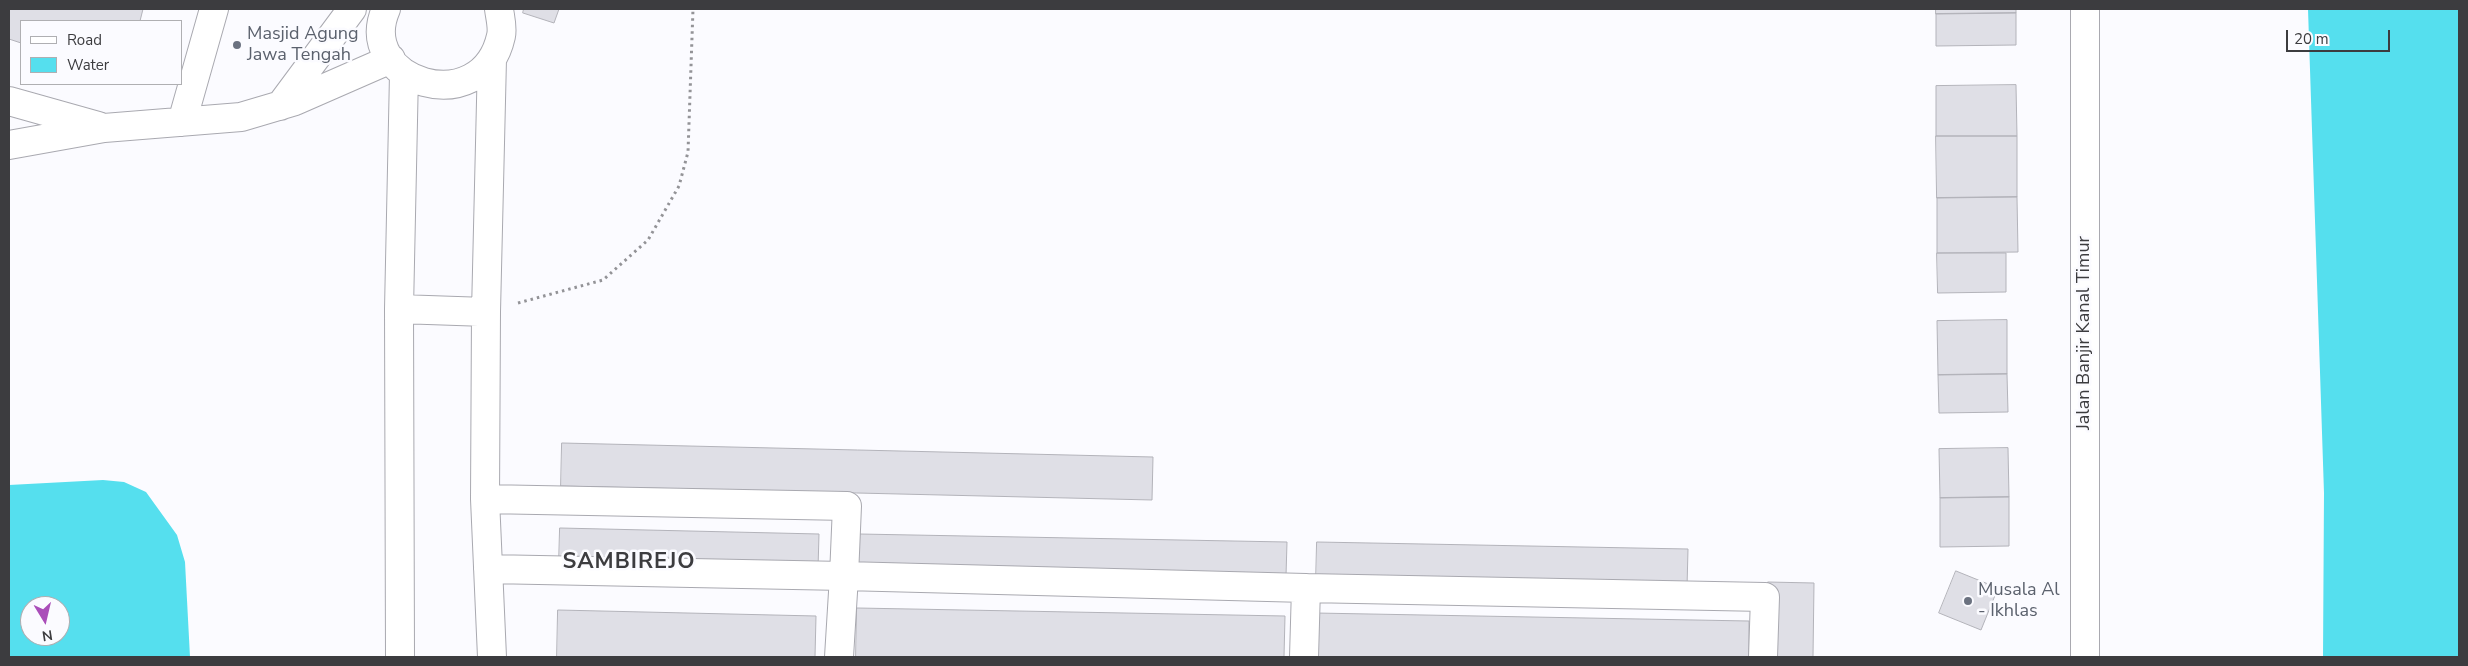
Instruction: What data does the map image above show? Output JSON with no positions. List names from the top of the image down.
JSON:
{
  "streets": {
    "street": ["Jalan Banjir Kanal Timur"]
  },
  "districts": ["SAMBIREJO"],
  "places": ["Masjid Agung Jawa Tengah", "Musala Al - Ikhlas"],
  "legend": ["Road", "Water"],
  "scale_bar": "20 m",
  "north": "bottom"
}
